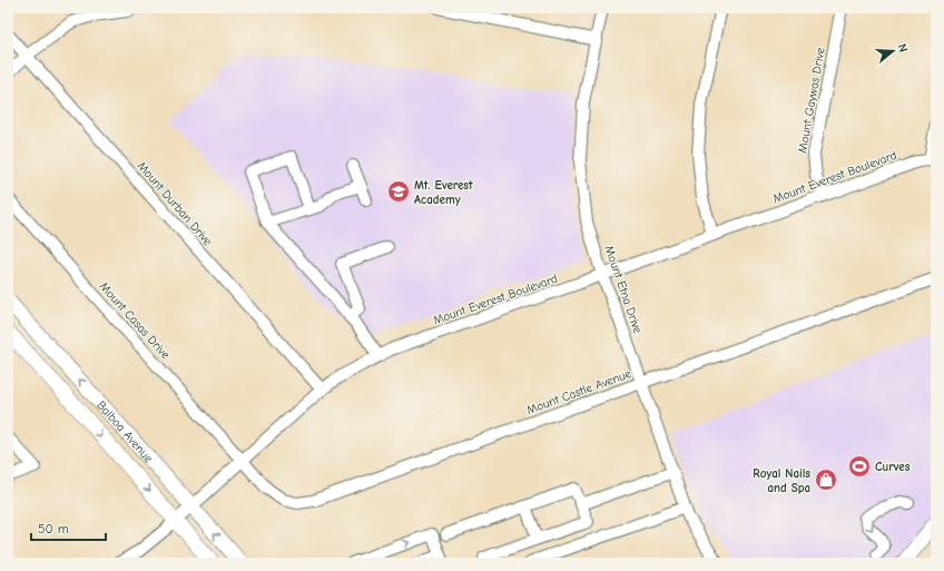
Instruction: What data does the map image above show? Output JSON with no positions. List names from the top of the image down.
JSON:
{
  "streets": {
    "main road": ["Balboa Avenue"],
    "street": [
      "Mount Gaywas Drive",
      "Mount Everest Boulevard",
      "Mount Durban Drive",
      "Mount Etna Drive",
      "Mount Casas Drive",
      "Mount Castle Avenue"
    ]
  },
  "crossings": [
    ["Mount Gaywas Drive", "Mount Everest Boulevard"],
    ["Mount Everest Boulevard", "Mount Durban Drive"],
    ["Mount Everest Boulevard", "Mount Etna Drive"],
    ["Mount Everest Boulevard", "Mount Casas Drive"],
    ["Mount Everest Boulevard", "Mount Castle Avenue"],
    ["Mount Everest Boulevard", "Balboa Avenue"],
    ["Mount Etna Drive", "Mount Castle Avenue"],
    ["Mount Casas Drive", "Mount Castle Avenue"]
  ],
  "places": {
    "school or university": ["Mt. Everest Academy"],
    "sports": ["Curves"],
    "shop": ["Royal Nails and Spa"]
  },
  "scale_bar": "50 m",
  "north": "right"
}
